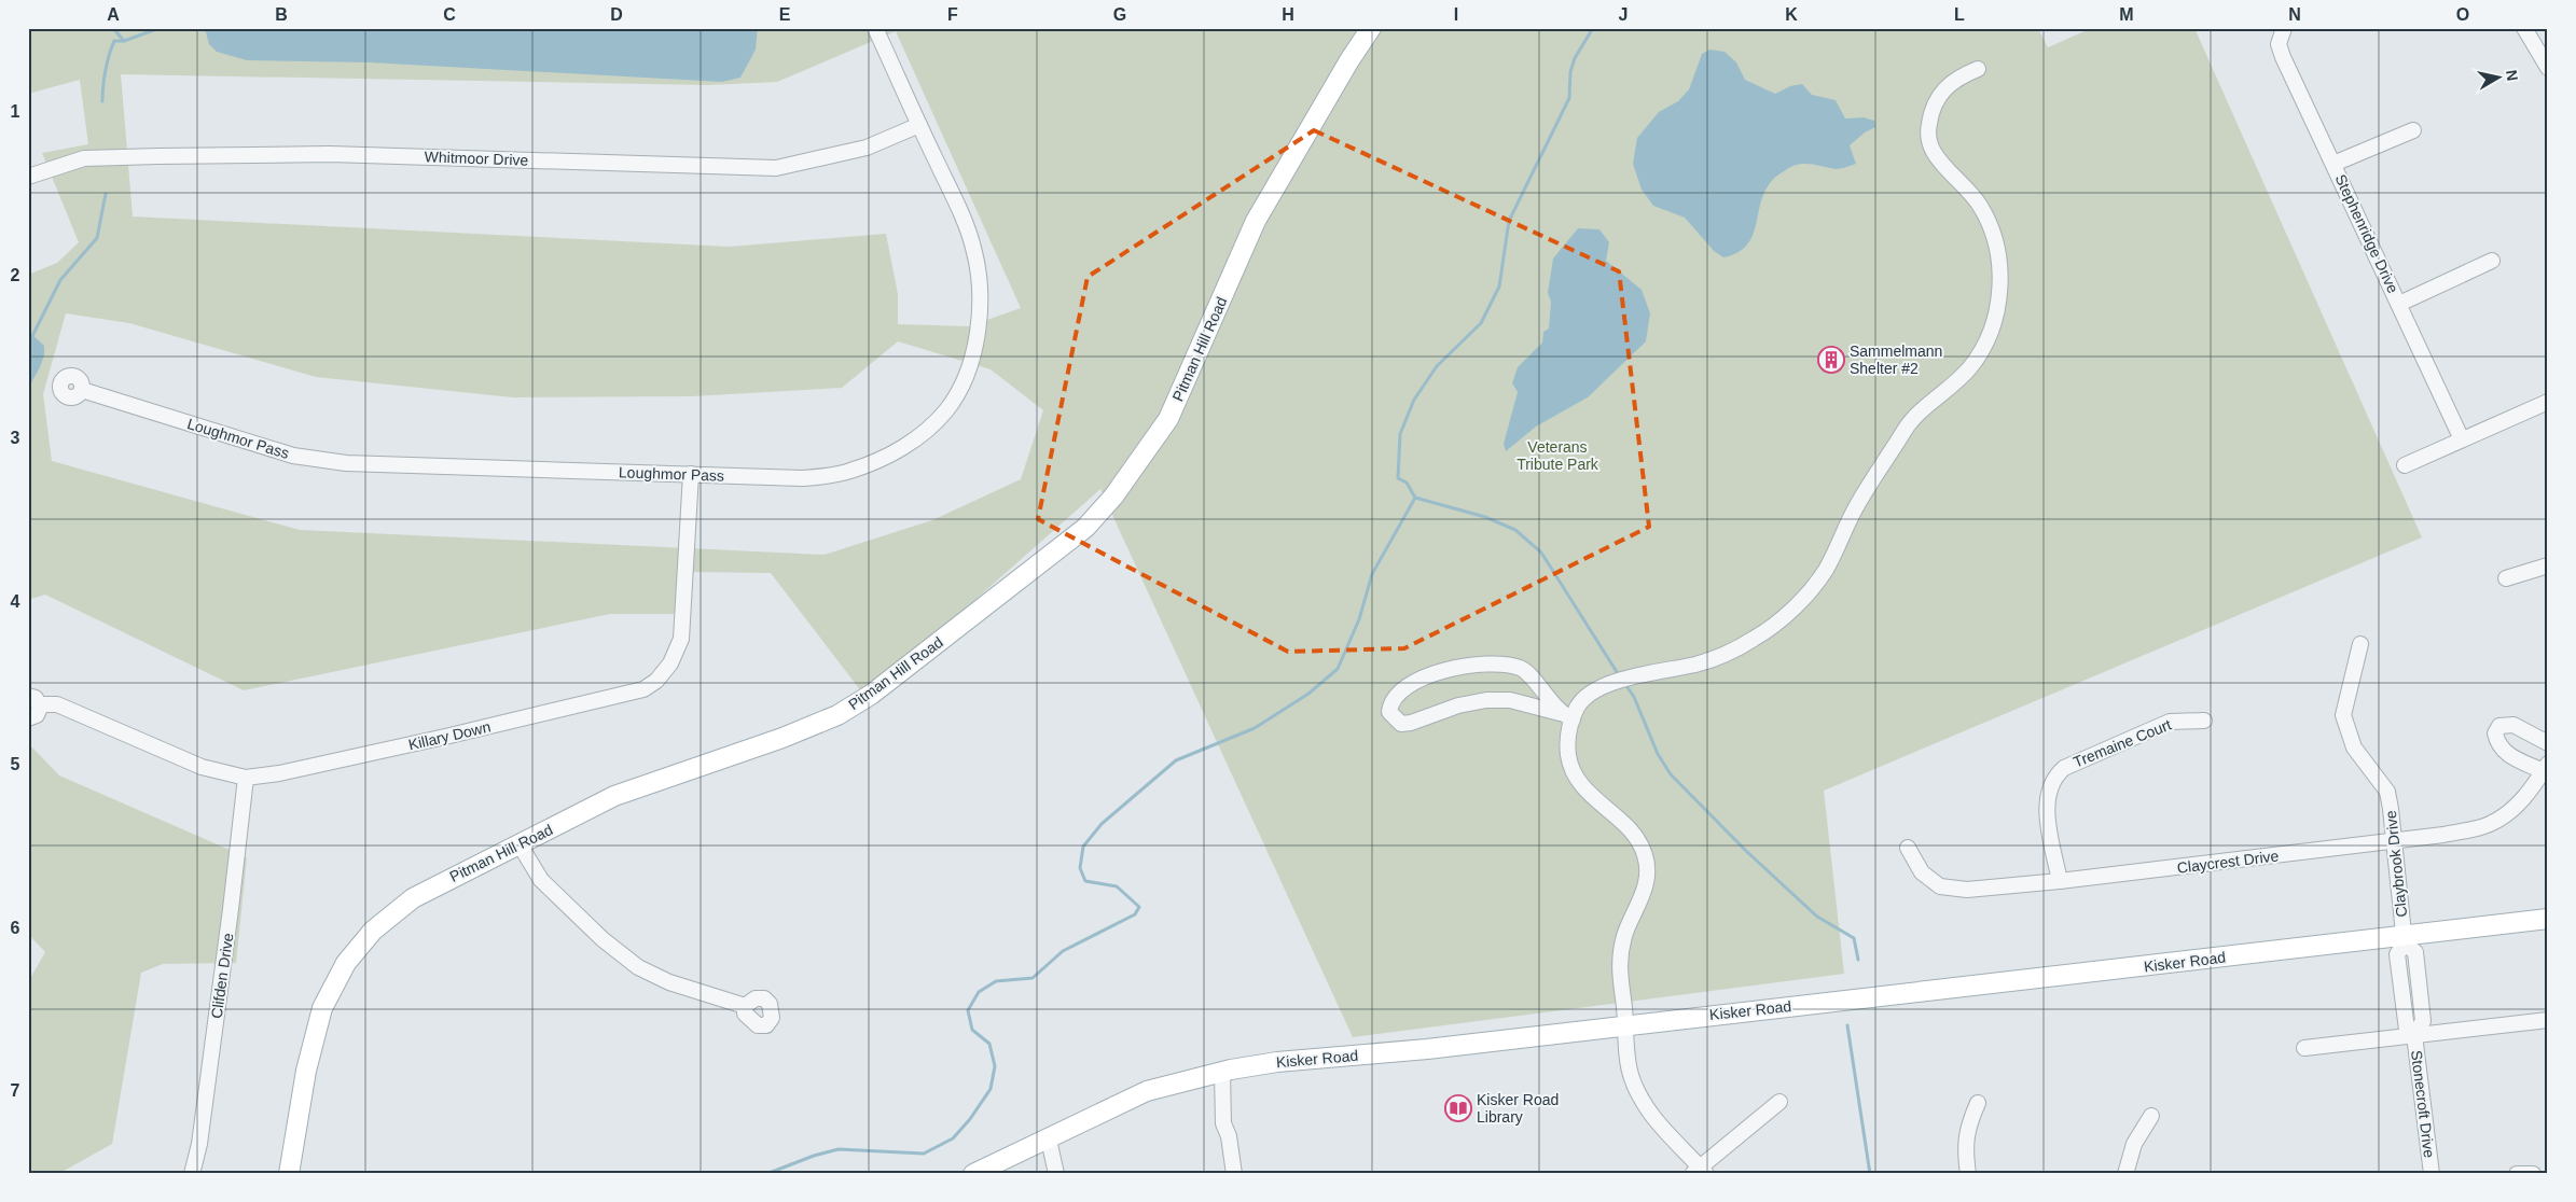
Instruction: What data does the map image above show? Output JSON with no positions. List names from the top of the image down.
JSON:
{
  "streets": {
    "main road": ["Pitman Hill Road", "Kisker Road"],
    "street": [
      "Whitmoor Drive",
      "Stephenridge Drive",
      "Loughmor Pass",
      "Killary Down",
      "Tremaine Court",
      "Claycrest Drive",
      "Claybrook Drive",
      "Clifden Drive",
      "Stonecroft Drive"
    ]
  },
  "crossings": [
    ["Whitmoor Drive", "Loughmor Pass"],
    ["Loughmor Pass", "Killary Down"],
    ["Killary Down", "Clifden Drive"],
    ["Tremaine Court", "Claycrest Drive"],
    ["Claycrest Drive", "Claybrook Drive"],
    ["Claybrook Drive", "Kisker Road"],
    ["Claybrook Drive", "Stonecroft Drive"],
    ["Kisker Road", "Stonecroft Drive"]
  ],
  "parks": ["Veterans Tribute Park"],
  "places": {
    "building": ["Sammelmann Shelter #2"],
    "library": ["Kisker Road Library"]
  },
  "north": "right",
  "grid": {
    "columns": [
      "A",
      "B",
      "C",
      "D",
      "E",
      "F",
      "G",
      "H",
      "I",
      "J",
      "K",
      "L",
      "M",
      "N",
      "O"
    ],
    "rows": [
      "1",
      "2",
      "3",
      "4",
      "5",
      "6",
      "7"
    ]
  }
}
